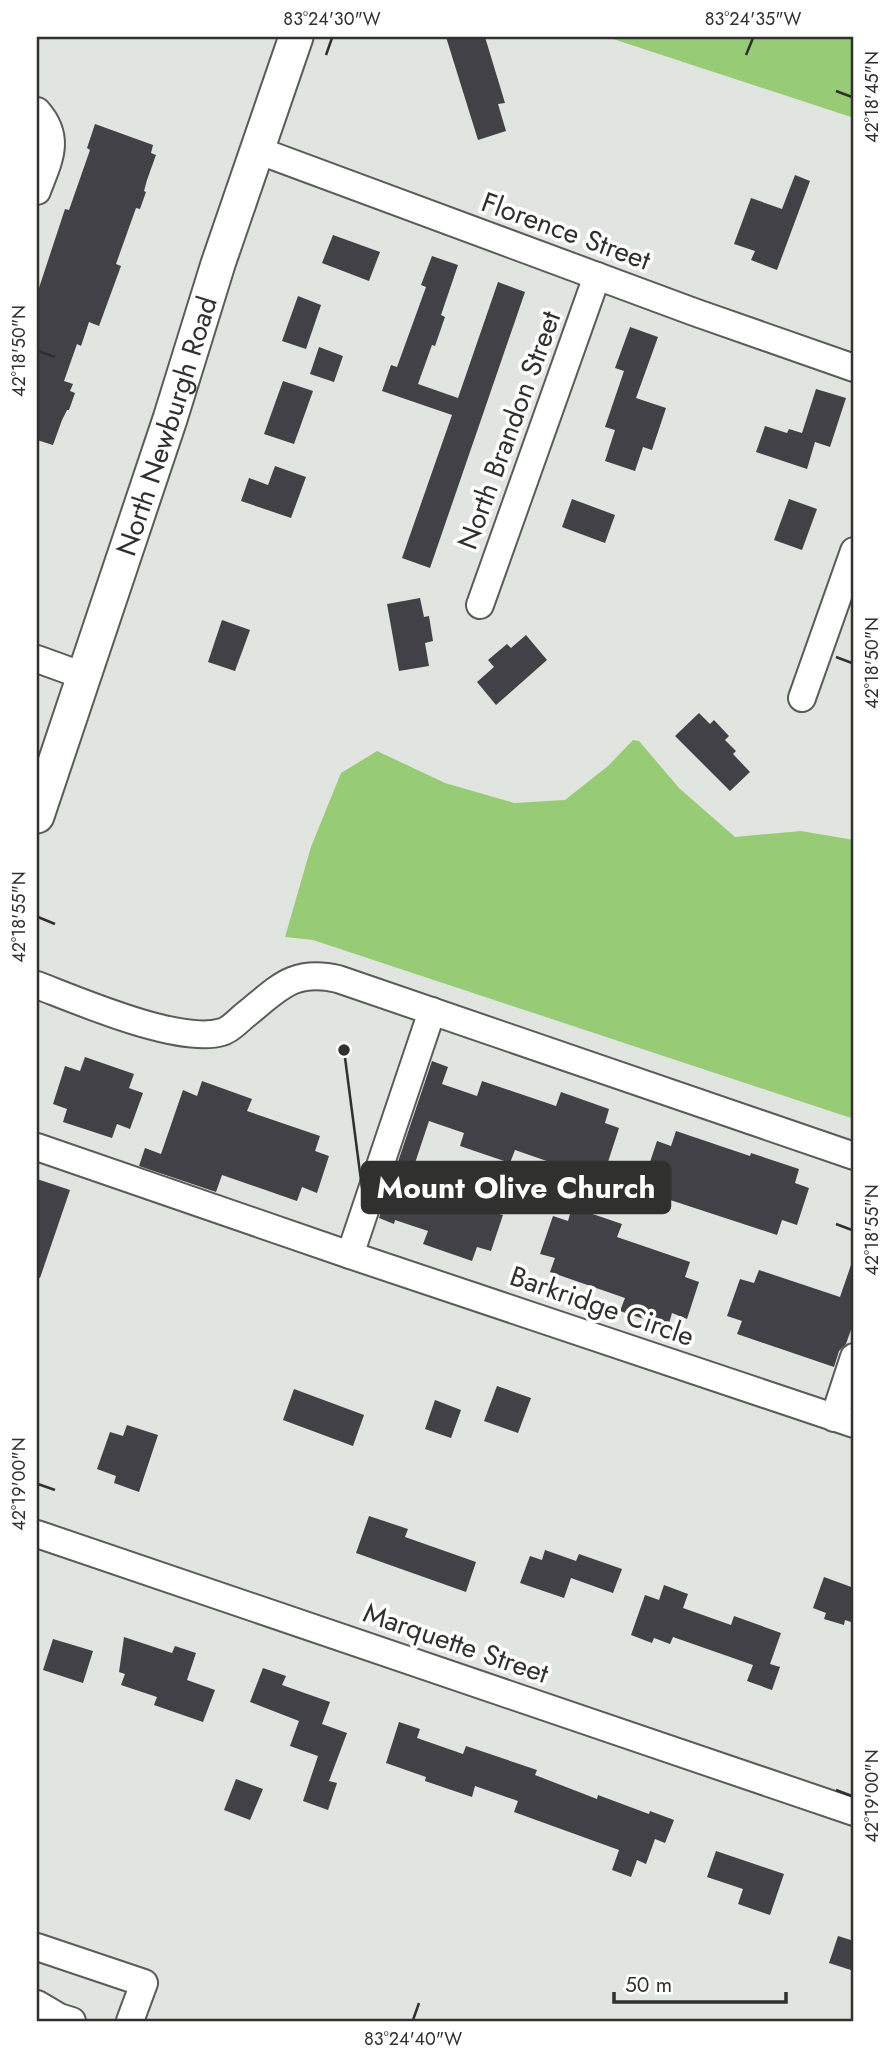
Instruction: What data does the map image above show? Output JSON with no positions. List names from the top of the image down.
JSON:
{
  "streets": {
    "main road": ["North Newburgh Road"],
    "street": [
      "Florence Street",
      "North Brandon Street",
      "Barkridge Circle",
      "Marquette Street"
    ]
  },
  "crossings": [
    ["Florence Street", "North Newburgh Road"],
    ["Florence Street", "North Brandon Street"]
  ],
  "places": ["Mount Olive Church"],
  "scale_bar": "50 m",
  "coordinates": [
    "83°24'30\"W",
    "83°24'35\"W",
    "42°18'45\"N",
    "42°18'50\"N",
    "42°18'55\"N",
    "42°19'00\"N",
    "83°24'40\"W"
  ]
}
